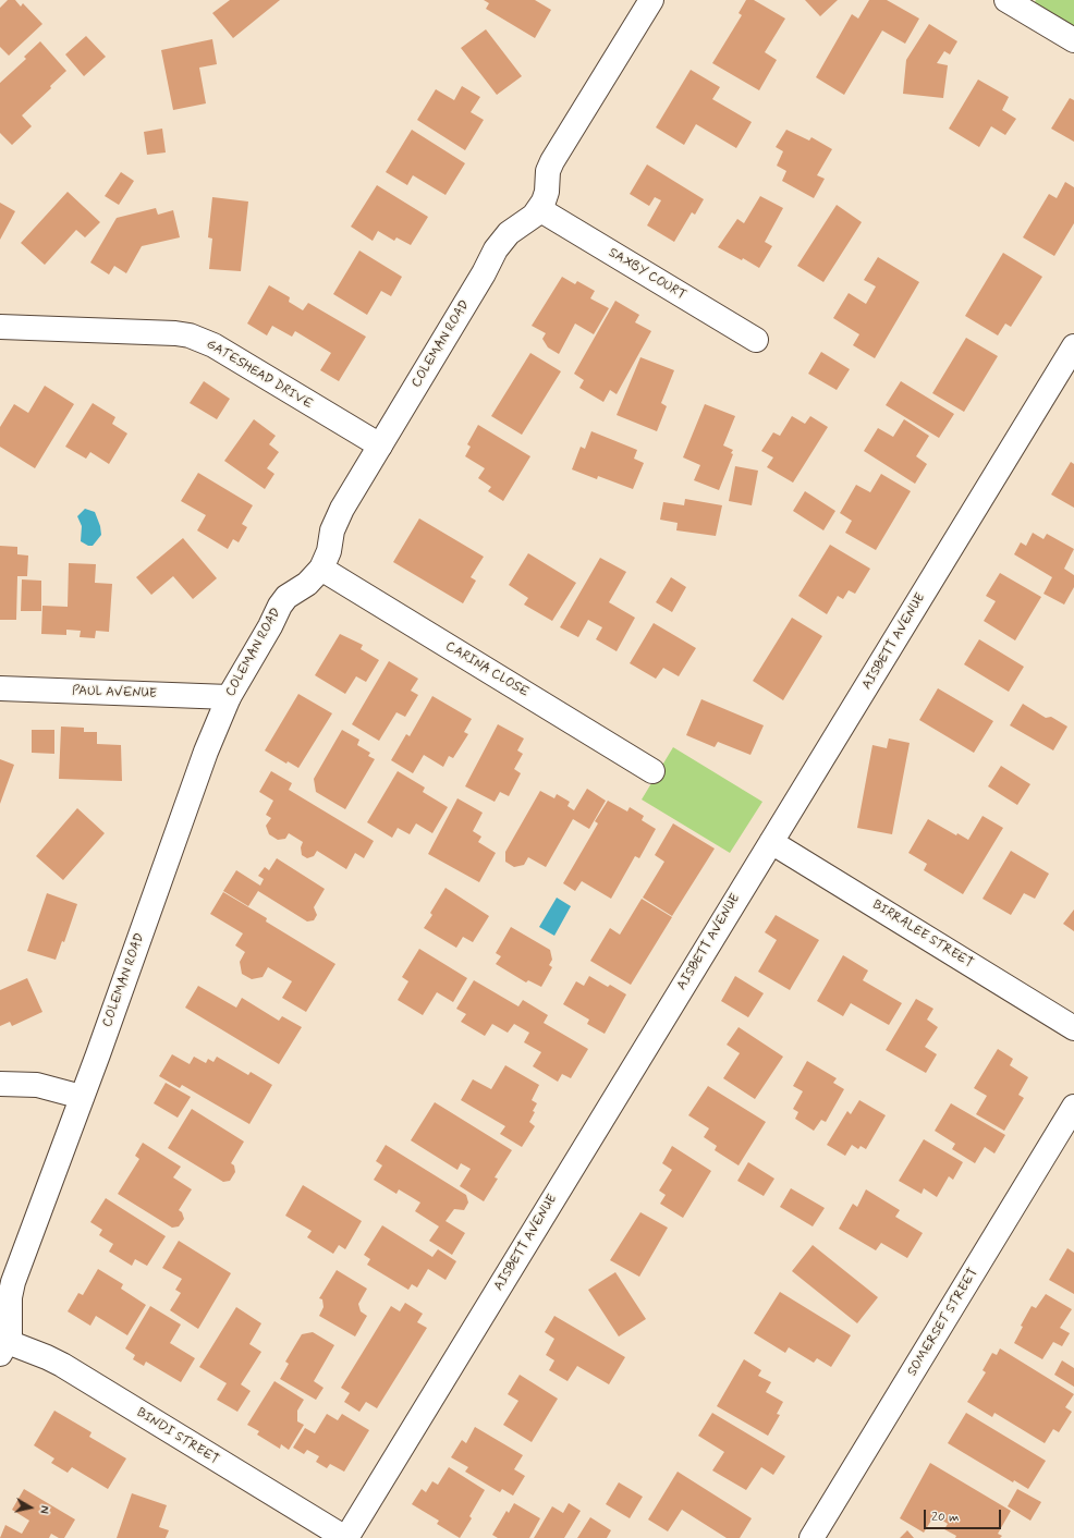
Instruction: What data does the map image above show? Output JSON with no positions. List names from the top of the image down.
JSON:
{
  "streets": {
    "street": [
      "SAXBY COURT",
      "COLEMAN ROAD",
      "GATESHEAD DRIVE",
      "AISBETT AVENUE",
      "CARINA CLOSE",
      "PAUL AVENUE",
      "BIRRALEE STREET",
      "SOMERSET STREET",
      "BINDI STREET"
    ]
  },
  "crossings": [
    ["SAXBY COURT", "COLEMAN ROAD"],
    ["COLEMAN ROAD", "GATESHEAD DRIVE"],
    ["COLEMAN ROAD", "CARINA CLOSE"],
    ["COLEMAN ROAD", "PAUL AVENUE"],
    ["COLEMAN ROAD", "BINDI STREET"],
    ["AISBETT AVENUE", "BIRRALEE STREET"],
    ["AISBETT AVENUE", "BINDI STREET"]
  ],
  "scale_bar": "20 m",
  "north": "right"
}
